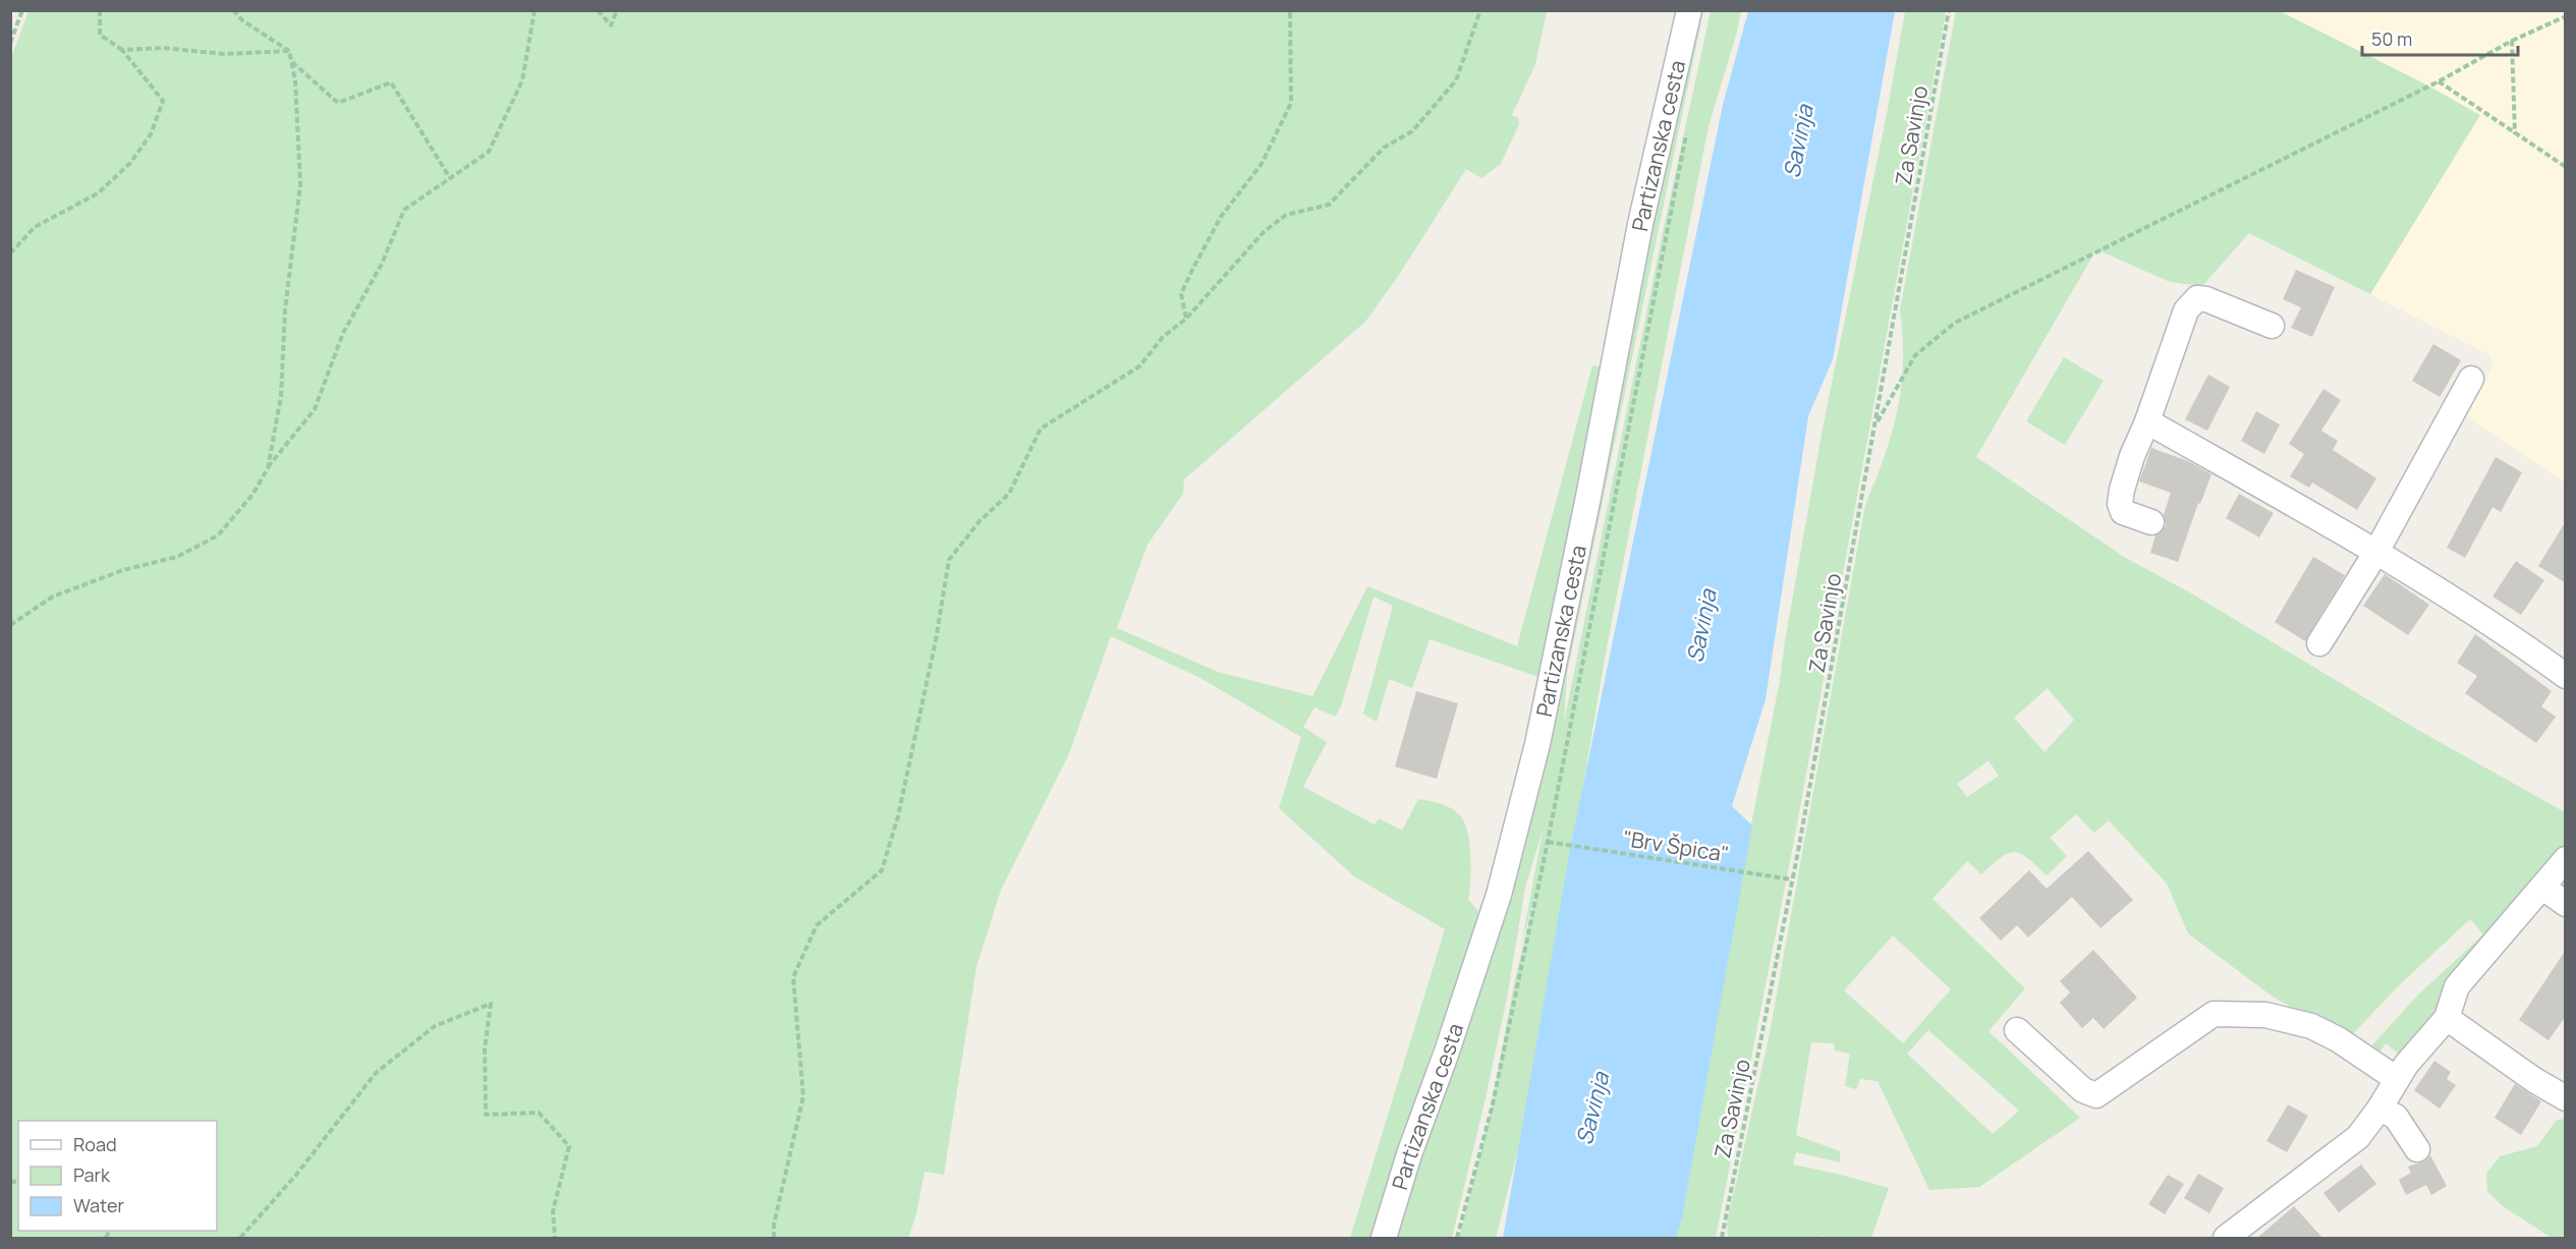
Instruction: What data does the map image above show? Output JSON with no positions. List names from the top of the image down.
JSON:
{
  "streets": {
    "street": ["Partizanska cesta"],
    "path": ["Za Savinjo", "\"Brv Špica\""]
  },
  "crossings": [
    ["Za Savinjo", "\"Brv Špica\""]
  ],
  "water": ["Savinja"],
  "legend": ["Road", "Park", "Water"],
  "scale_bar": "50 m"
}
